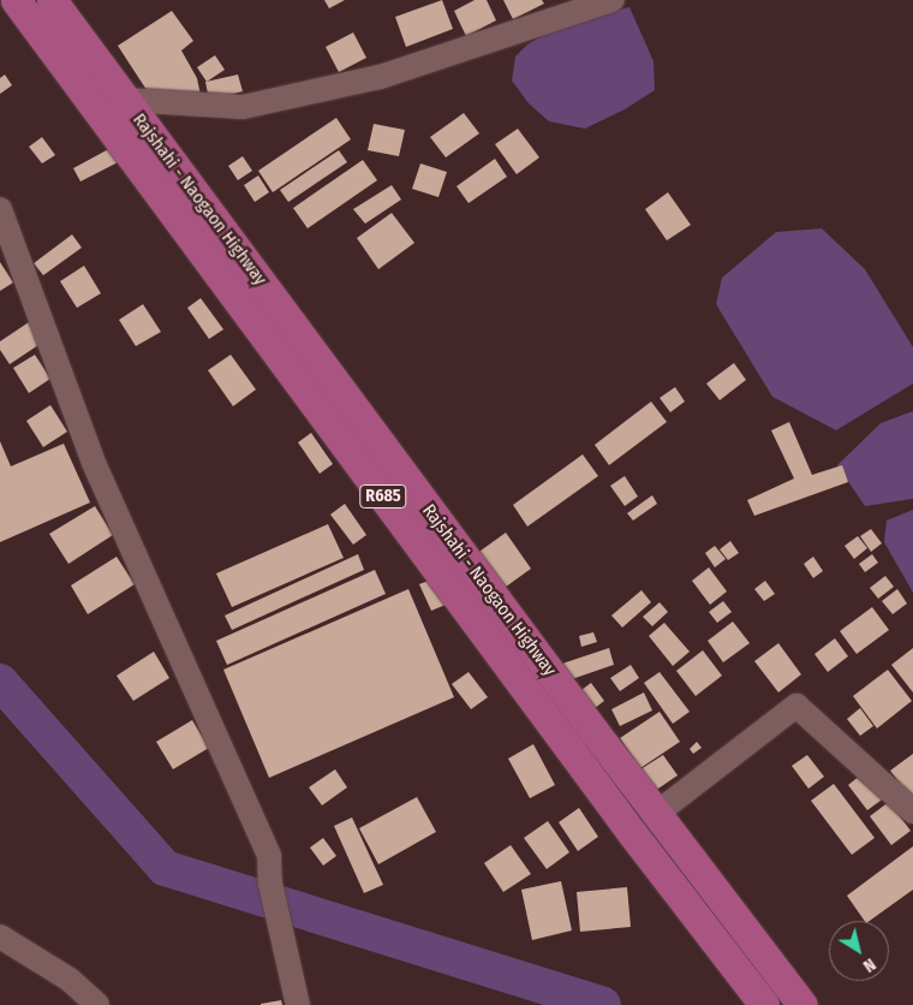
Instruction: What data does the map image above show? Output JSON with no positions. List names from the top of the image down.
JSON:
{
  "streets": {
    "main road": ["Rajshahi - Naogaon Highway", "R685"]
  },
  "north": "bottom right"
}
